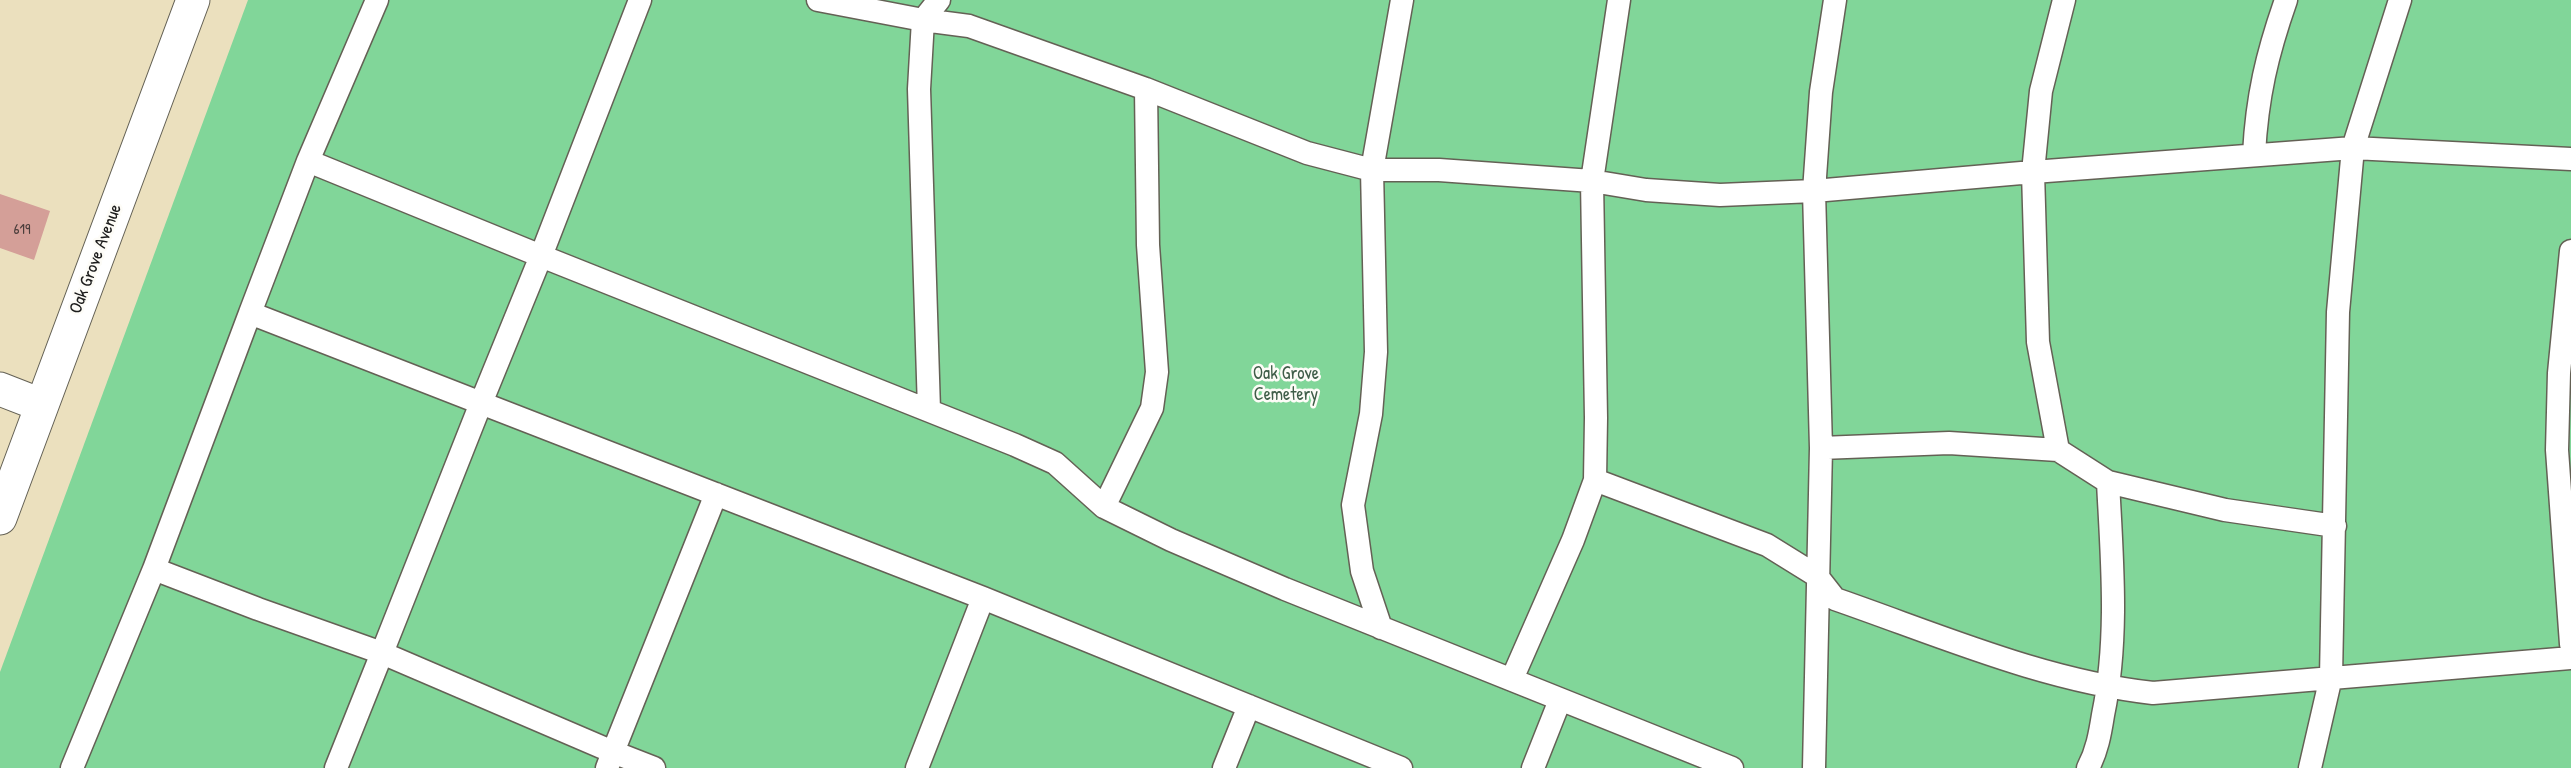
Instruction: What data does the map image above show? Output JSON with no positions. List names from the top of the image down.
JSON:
{
  "streets": {
    "street": ["Oak Grove Avenue"]
  },
  "parks": ["Oak Grove Cemetery"],
  "house_numbers": ["619"]
}
